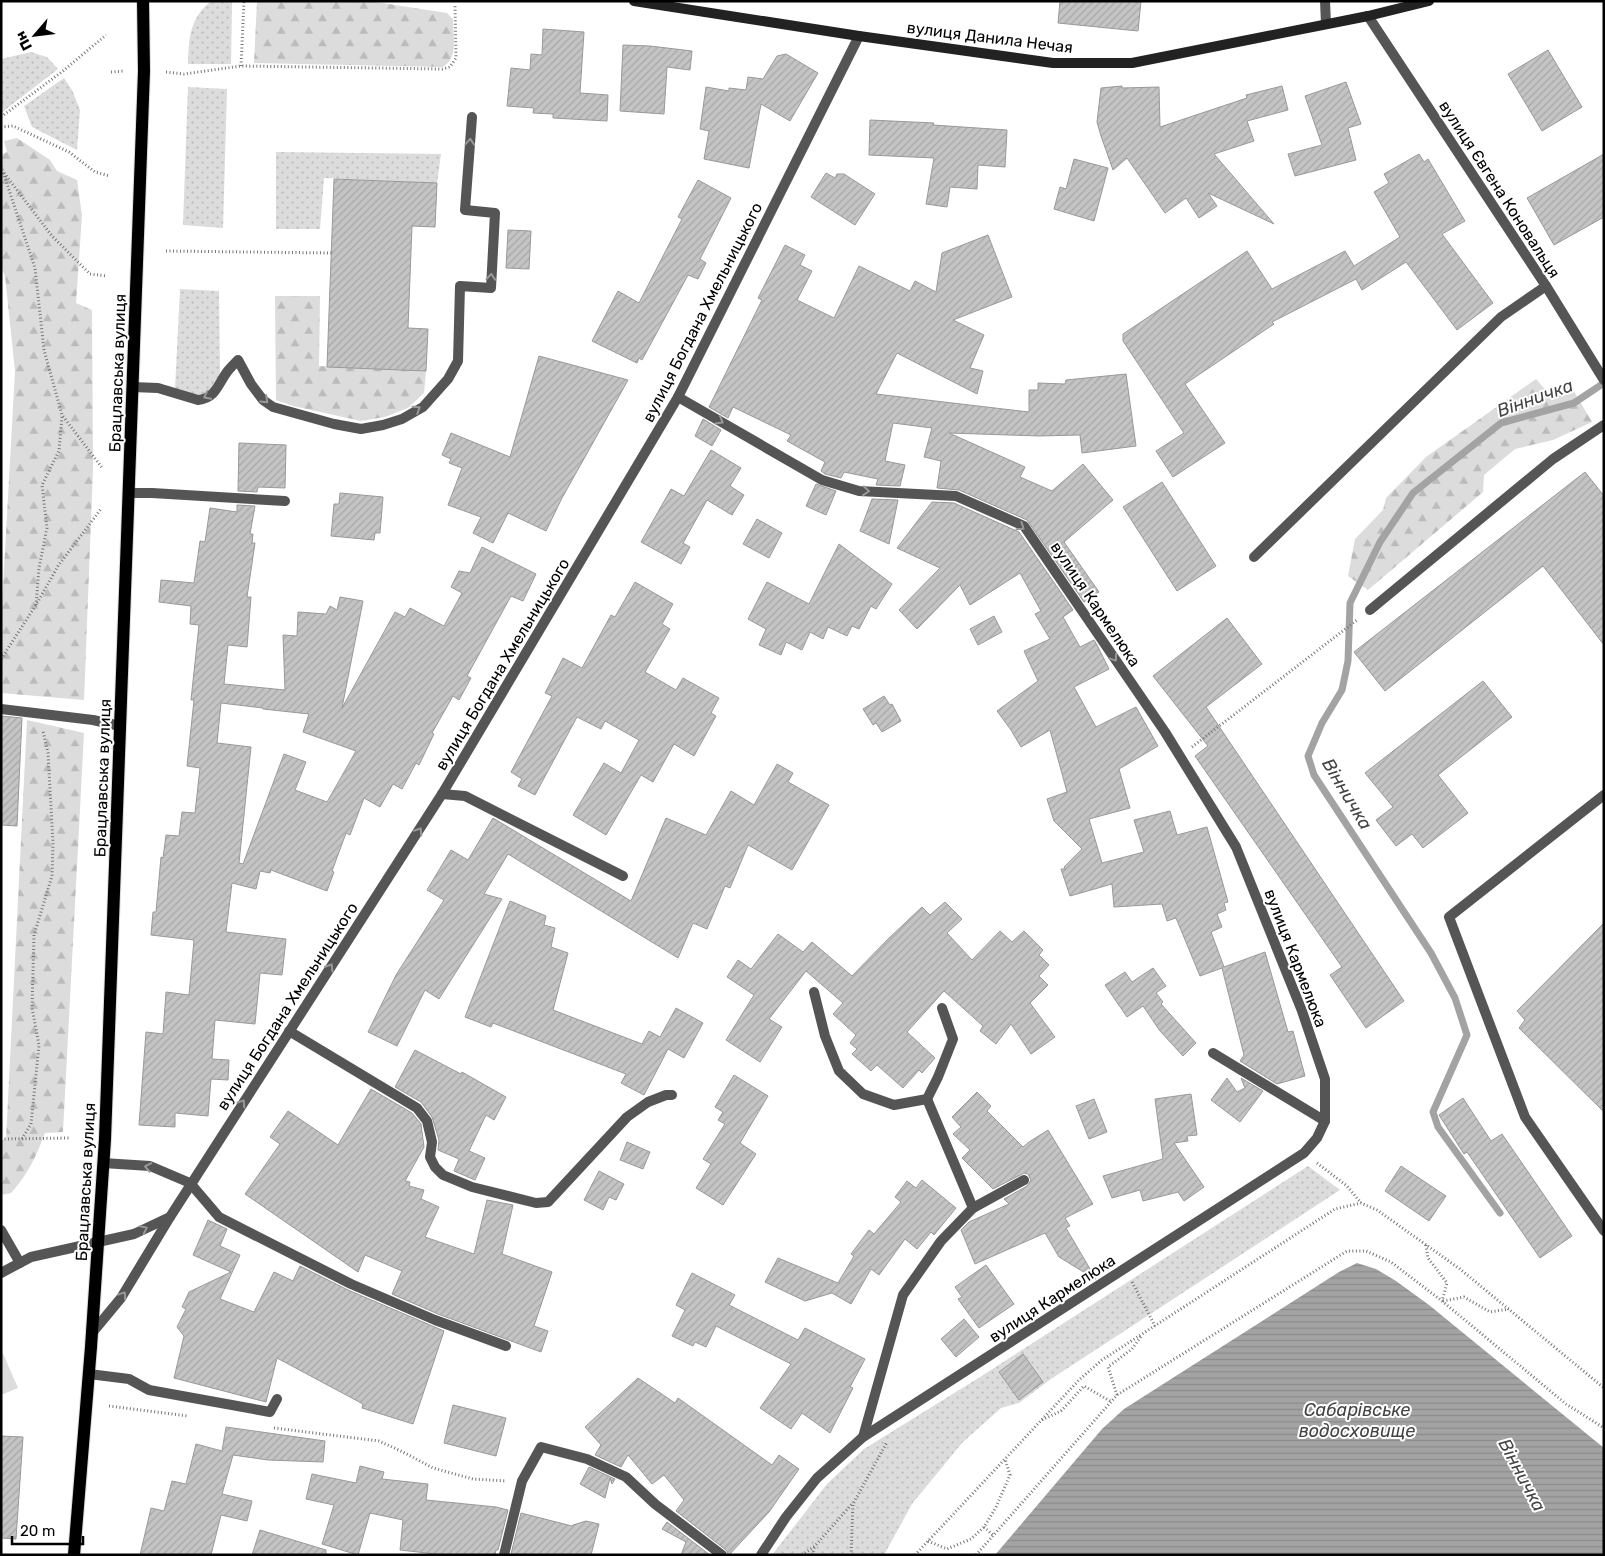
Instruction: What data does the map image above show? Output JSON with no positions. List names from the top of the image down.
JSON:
{
  "streets": {
    "main road": ["вулиця Данила Нечая", "Брацлавська вулиця"],
    "street": ["вулиця Євгена Коновальця", "вулиця Богдана Хмельницького", "вулиця Кармелюка"]
  },
  "crossings": [
    ["вулиця Данила Нечая", "вулиця Євгена Коновальця"],
    ["вулиця Данила Нечая", "вулиця Богдана Хмельницького"],
    ["вулиця Богдана Хмельницького", "Брацлавська вулиця"],
    ["вулиця Богдана Хмельницького", "вулиця Кармелюка"]
  ],
  "one_way": ["вулиця Богдана Хмельницького"],
  "water": ["Вінничка", "Сабарівське водосховище"],
  "scale_bar": "20 m",
  "north": "bottom left"
}
